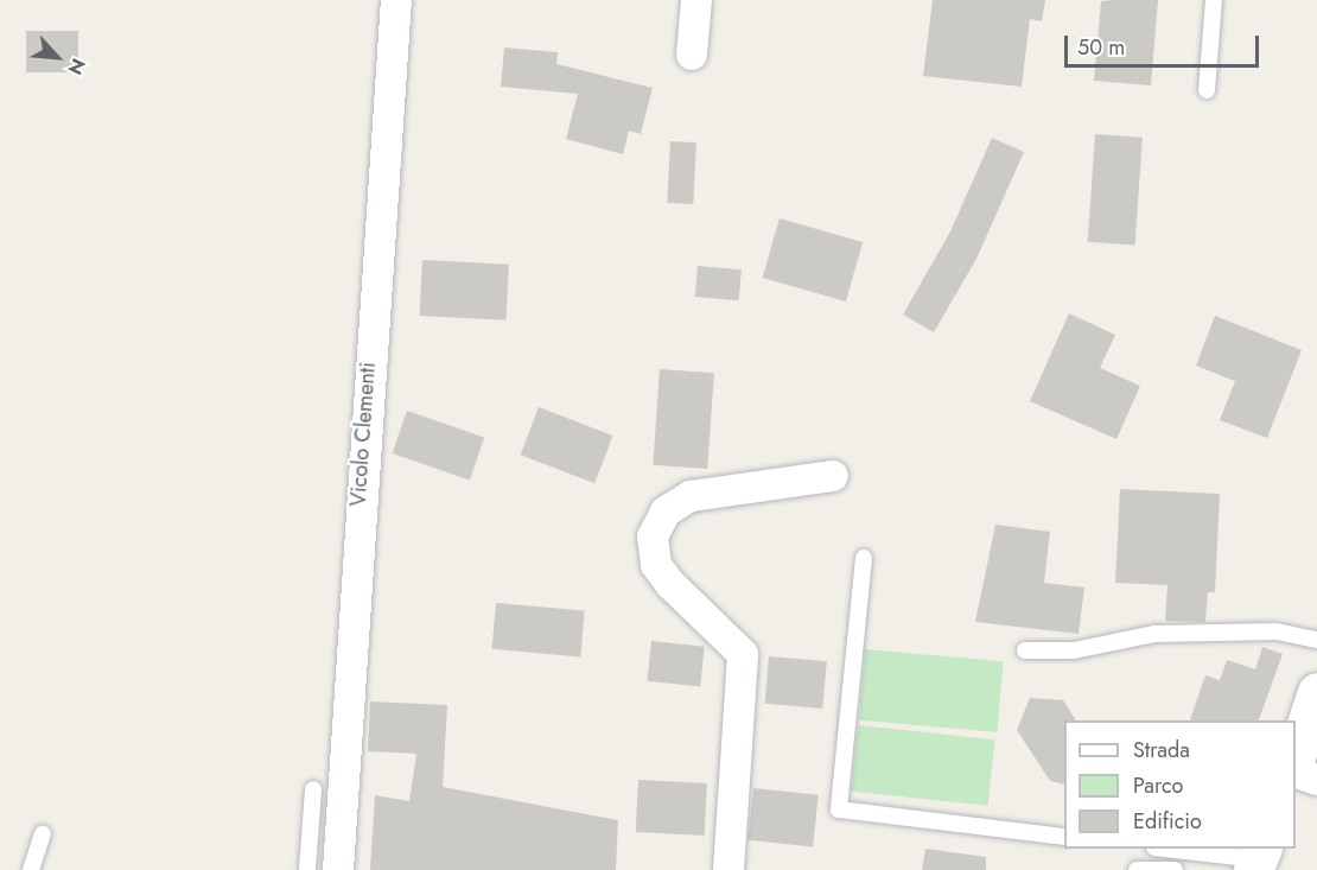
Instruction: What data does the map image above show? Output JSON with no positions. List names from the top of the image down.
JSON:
{
  "streets": {
    "street": ["Vicolo Clementi"]
  },
  "legend": ["Strada", "Parco", "Edificio"],
  "scale_bar": "50 m",
  "north": "bottom right"
}
